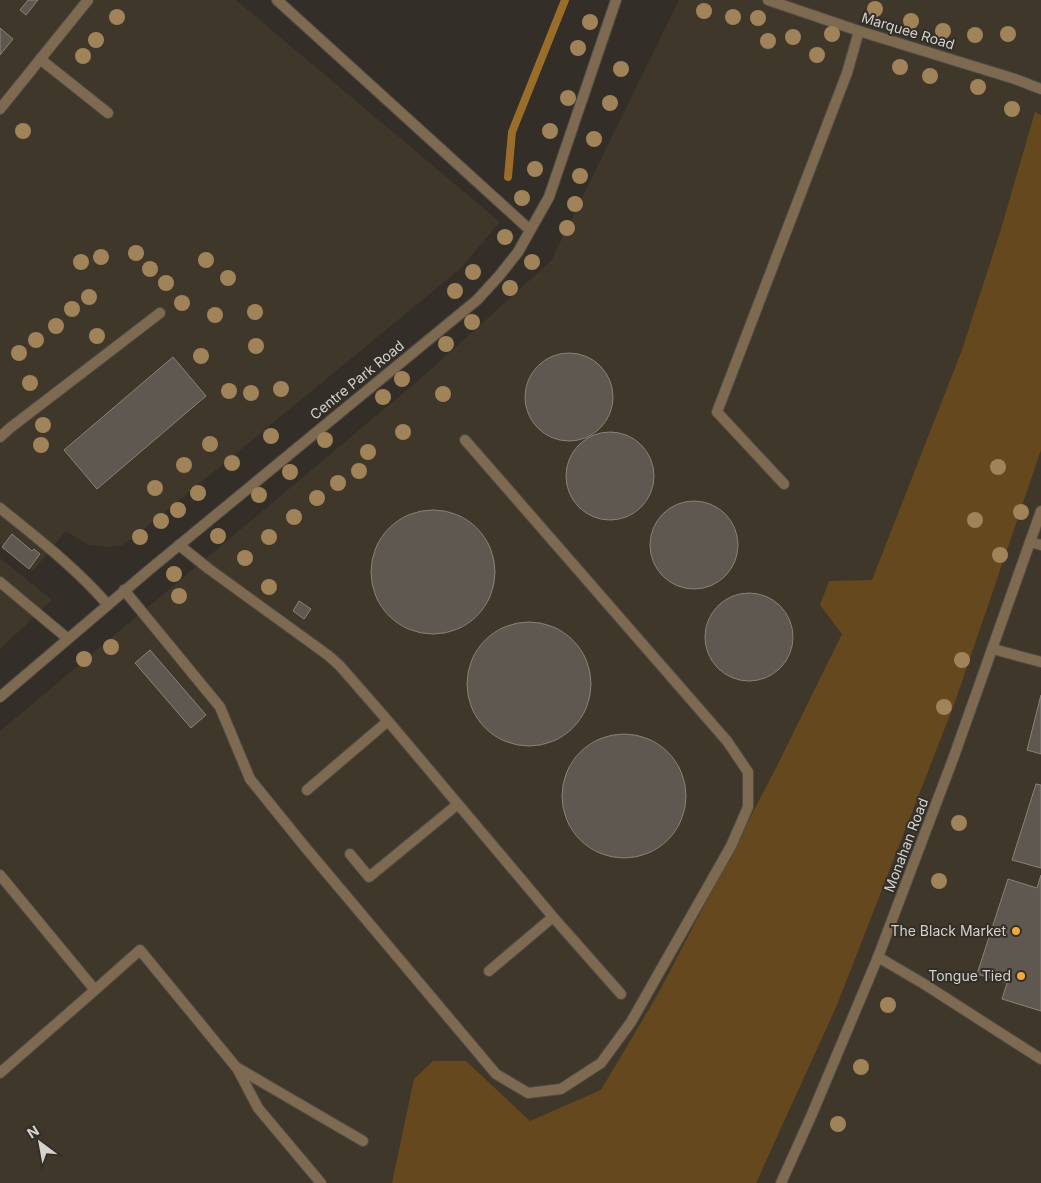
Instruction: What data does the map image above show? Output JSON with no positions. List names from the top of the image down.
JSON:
{
  "streets": {
    "street": ["Marquee Road", "Centre Park Road", "Monahan Road"]
  },
  "places": ["The Black Market", "Tongue Tied"],
  "north": "top left"
}
